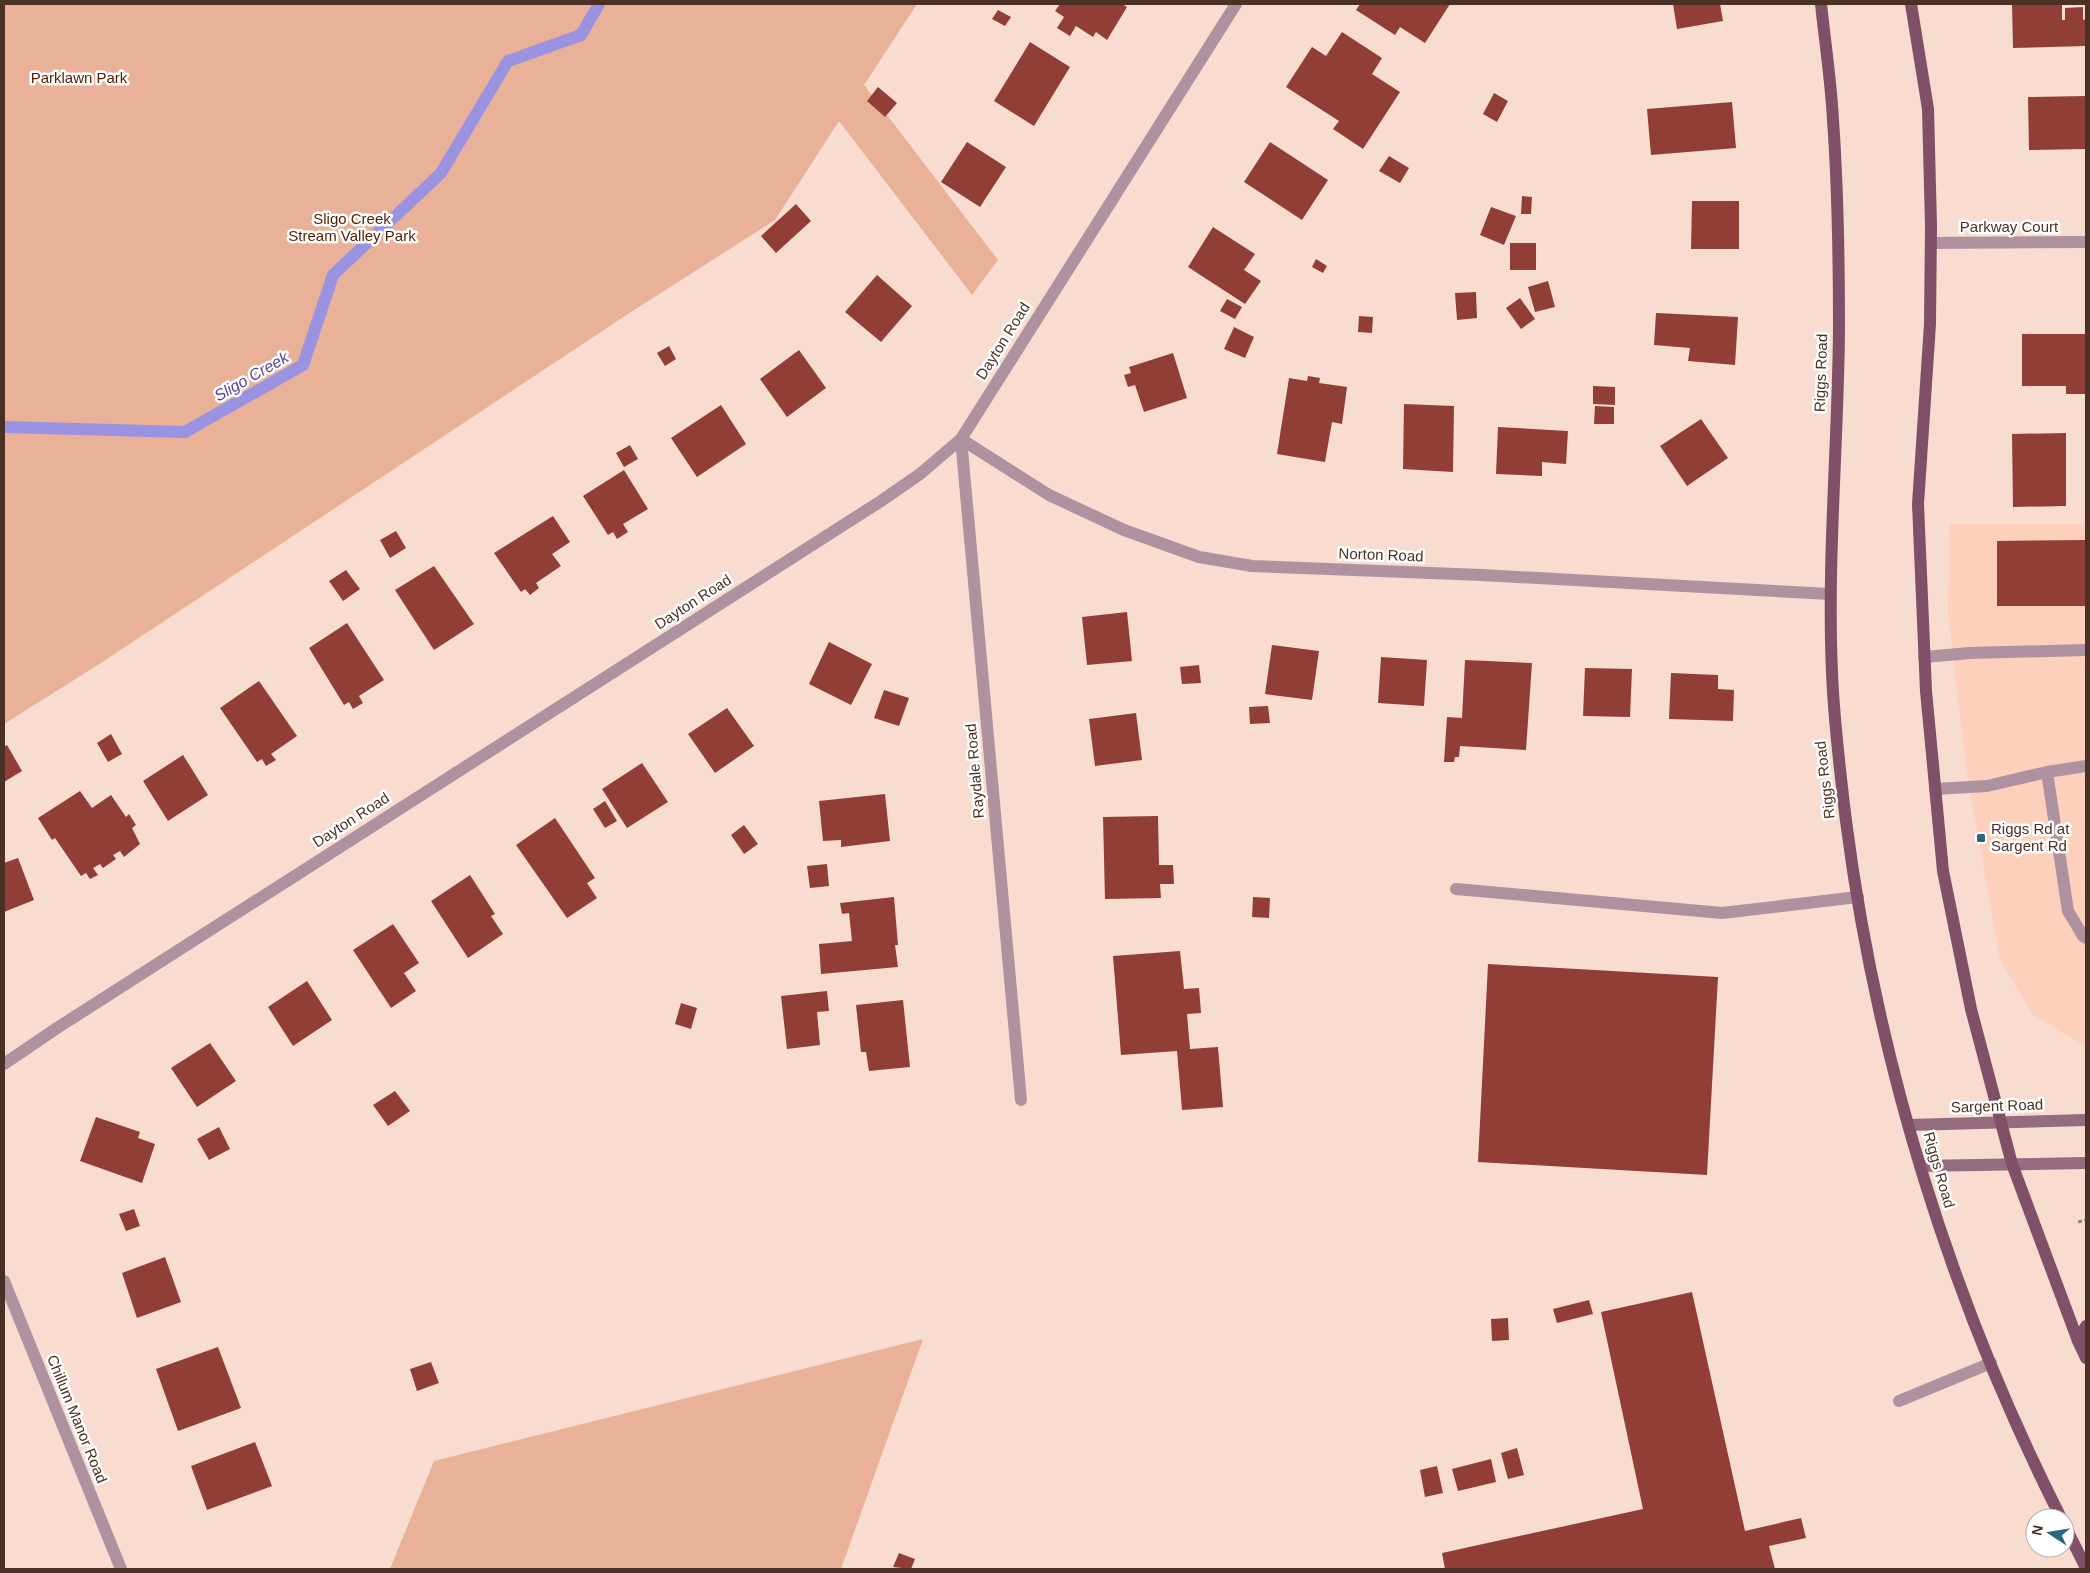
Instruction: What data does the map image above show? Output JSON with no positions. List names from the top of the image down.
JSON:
{
  "streets": {
    "main road": ["Riggs Road", "Sargent Road"],
    "street": [
      "Parkway Court",
      "Dayton Road",
      "Norton Road",
      "Raydale Road",
      "Chillum Manor Road"
    ]
  },
  "crossings": [
    ["Dayton Road", "Norton Road"],
    ["Dayton Road", "Raydale Road"],
    ["Riggs Road", "Norton Road"],
    ["Riggs Road", "Sargent Road"],
    ["Norton Road", "Raydale Road"]
  ],
  "water": ["Sligo Creek"],
  "parks": ["Parklawn Park", "Sligo Creek Stream Valley Park"],
  "places": {
    "transit": ["Riggs Rd at Sargent Rd"]
  },
  "north": "left"
}
